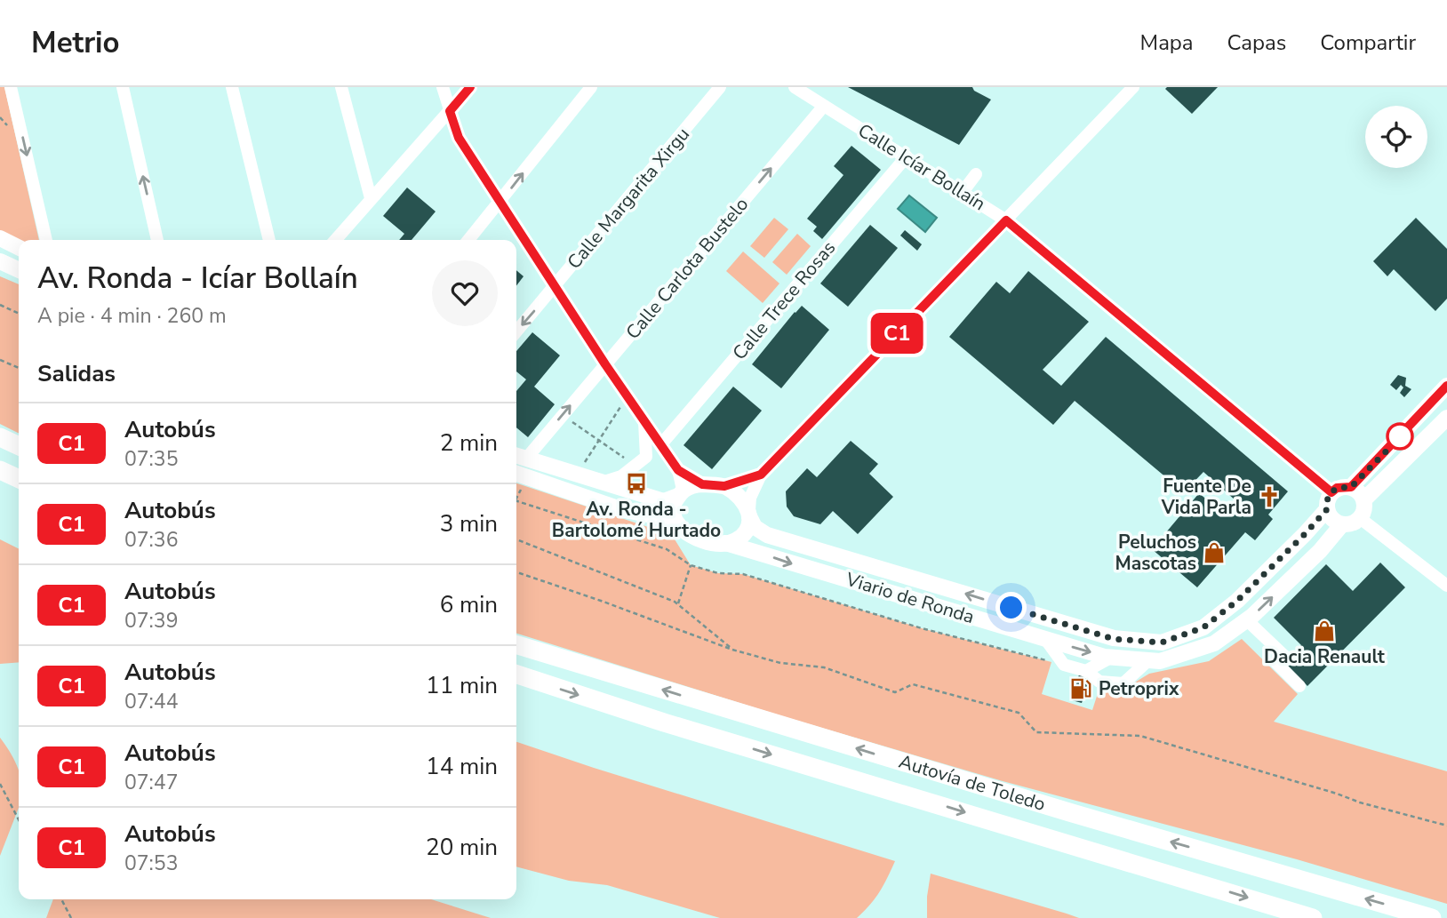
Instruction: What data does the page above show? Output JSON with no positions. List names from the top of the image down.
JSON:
{
  "streets": {
    "highway": ["Autovía de Toledo"],
    "main road": ["Viario de Ronda"],
    "street": [
      "Calle Icíar Bollaín",
      "Calle Margarita Xirgu",
      "Calle Carlota Bustelo",
      "Calle Trece Rosas"
    ]
  },
  "crossings": [
    ["Calle Icíar Bollaín", "Calle Carlota Bustelo"],
    ["Calle Icíar Bollaín", "Calle Trece Rosas"],
    ["Calle Icíar Bollaín", "Viario de Ronda"]
  ],
  "one_way": ["Calle Carlota Bustelo"],
  "places": {
    "bus stop": ["Av. Ronda - Bartolomé Hurtado"],
    "church": ["Fuente De Vida Parla"],
    "shop": ["Peluchos Mascotas", "Dacia Renault"],
    "fuel station": ["Petroprix"]
  },
  "lines": ["bus line C1"],
  "page": {
    "header": "Metrio",
    "nav": ["Mapa", "Capas", "Compartir"],
    "on_map": "C1",
    "heading": [
      ["Av. Ronda - Icíar Bollaín", "A pie · 4 min · 260 m"],
      "Salidas"
    ],
    "list": [
      {
        "mark": "C1",
        "name": "Autobús",
        "note": "07:35",
        "value": "2 min"
      },
      {
        "mark": "C1",
        "name": "Autobús",
        "note": "07:36",
        "value": "3 min"
      },
      {
        "mark": "C1",
        "name": "Autobús",
        "note": "07:39",
        "value": "6 min"
      },
      {
        "mark": "C1",
        "name": "Autobús",
        "note": "07:44",
        "value": "11 min"
      },
      {
        "mark": "C1",
        "name": "Autobús",
        "note": "07:47",
        "value": "14 min"
      },
      {
        "mark": "C1",
        "name": "Autobús",
        "note": "07:53",
        "value": "20 min"
      }
    ]
  }
}
